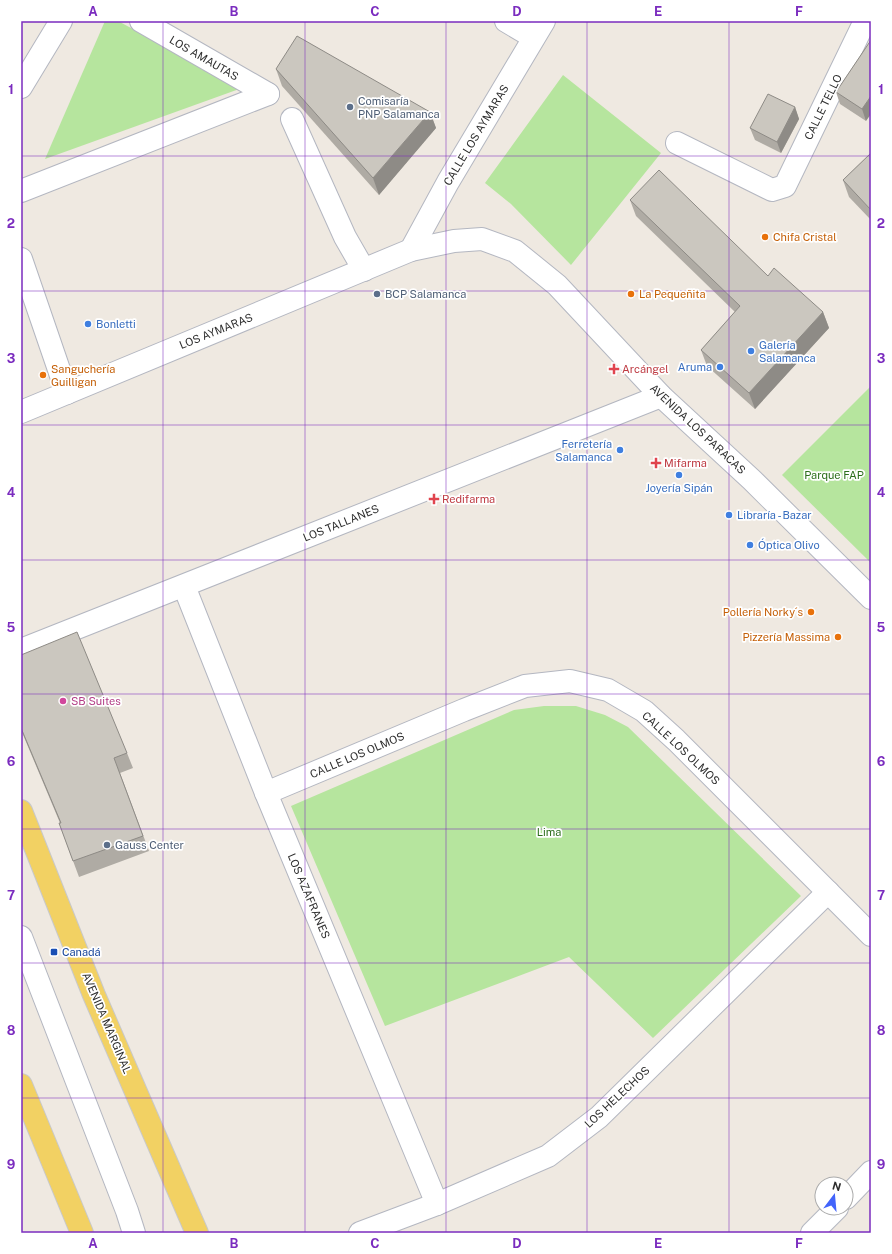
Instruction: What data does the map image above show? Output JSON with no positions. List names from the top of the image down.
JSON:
{
  "streets": {
    "main road": ["AVENIDA MARGINAL"],
    "street": [
      "LOS AMAUTAS",
      "CALLE TELLO",
      "CALLE LOS AYMARAS",
      "LOS AYMARAS",
      "AVENIDA LOS PARACAS",
      "LOS TALLANES",
      "CALLE LOS OLMOS",
      "LOS AZAFRANES",
      "LOS HELECHOS"
    ]
  },
  "crossings": [
    ["CALLE LOS AYMARAS", "LOS AYMARAS"],
    ["CALLE LOS AYMARAS", "AVENIDA LOS PARACAS"],
    ["LOS AYMARAS", "AVENIDA LOS PARACAS"],
    ["AVENIDA LOS PARACAS", "LOS TALLANES"],
    ["LOS TALLANES", "LOS AZAFRANES"],
    ["CALLE LOS OLMOS", "LOS AZAFRANES"],
    ["CALLE LOS OLMOS", "LOS HELECHOS"],
    ["LOS AZAFRANES", "LOS HELECHOS"]
  ],
  "parks": ["Parque FAP", "Lima"],
  "places": {
    "other": [
      "Comisaría PNP Salamanca",
      "Chifa Cristal",
      "BCP Salamanca",
      "La Pequeñita",
      "Bonletti",
      "Galería Salamanca",
      "Aruma",
      "Sanguchería Guilligan",
      "Ferretería Salamanca",
      "Joyería Sipán",
      "Libraría - Bazar",
      "Óptica Olivo",
      "Pollería Norky´s",
      "Pizzería Massima",
      "SB Suites",
      "Gauss Center"
    ],
    "health": ["Arcángel", "Mifarma", "Redifarma"],
    "transit": ["Canadá"]
  },
  "north": "top",
  "grid": {
    "columns": [
      "A",
      "B",
      "C",
      "D",
      "E",
      "F"
    ],
    "rows": [
      "1",
      "2",
      "3",
      "4",
      "5",
      "6",
      "7",
      "8",
      "9"
    ]
  }
}
